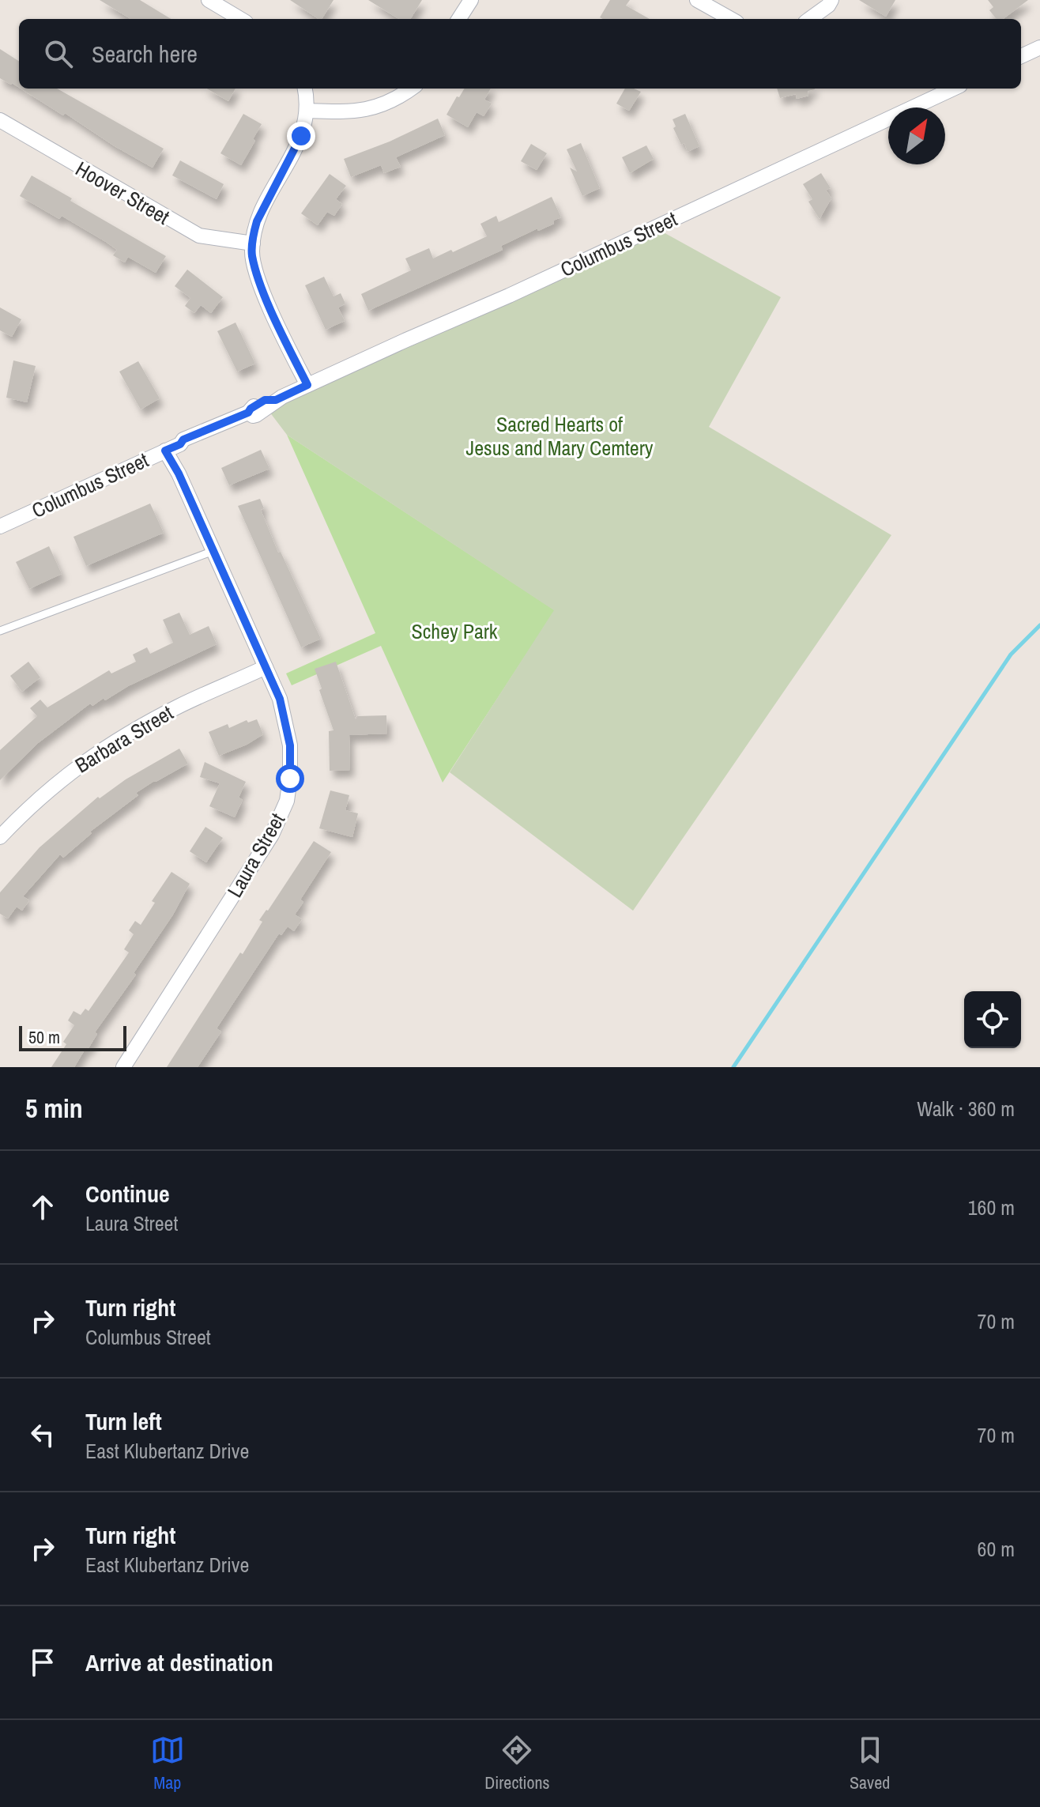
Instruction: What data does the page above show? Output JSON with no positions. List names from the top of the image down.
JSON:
{
  "streets": {
    "street": [
      "Hoover Street",
      "Columbus Street",
      "Barbara Street",
      "Laura Street"
    ]
  },
  "crossings": [
    ["Columbus Street", "Laura Street"],
    ["Barbara Street", "Laura Street"]
  ],
  "parks": ["Sacred Hearts of Jesus and Mary Cemtery", "Schey Park"],
  "scale_bar": "50 m",
  "north": "top right",
  "page": {
    "search": "Search here",
    "scale": "50 m",
    "heading": ["5 min", "Walk · 360 m"],
    "list": [
      ["Continue", "Laura Street", "160 m"],
      ["Turn right", "Columbus Street", "70 m"],
      ["Turn left", "East Klubertanz Drive", "70 m"],
      ["Turn right", "East Klubertanz Drive", "60 m"],
      "Arrive at destination"
    ],
    "nav": ["Map", "Directions", "Saved"]
  }
}
